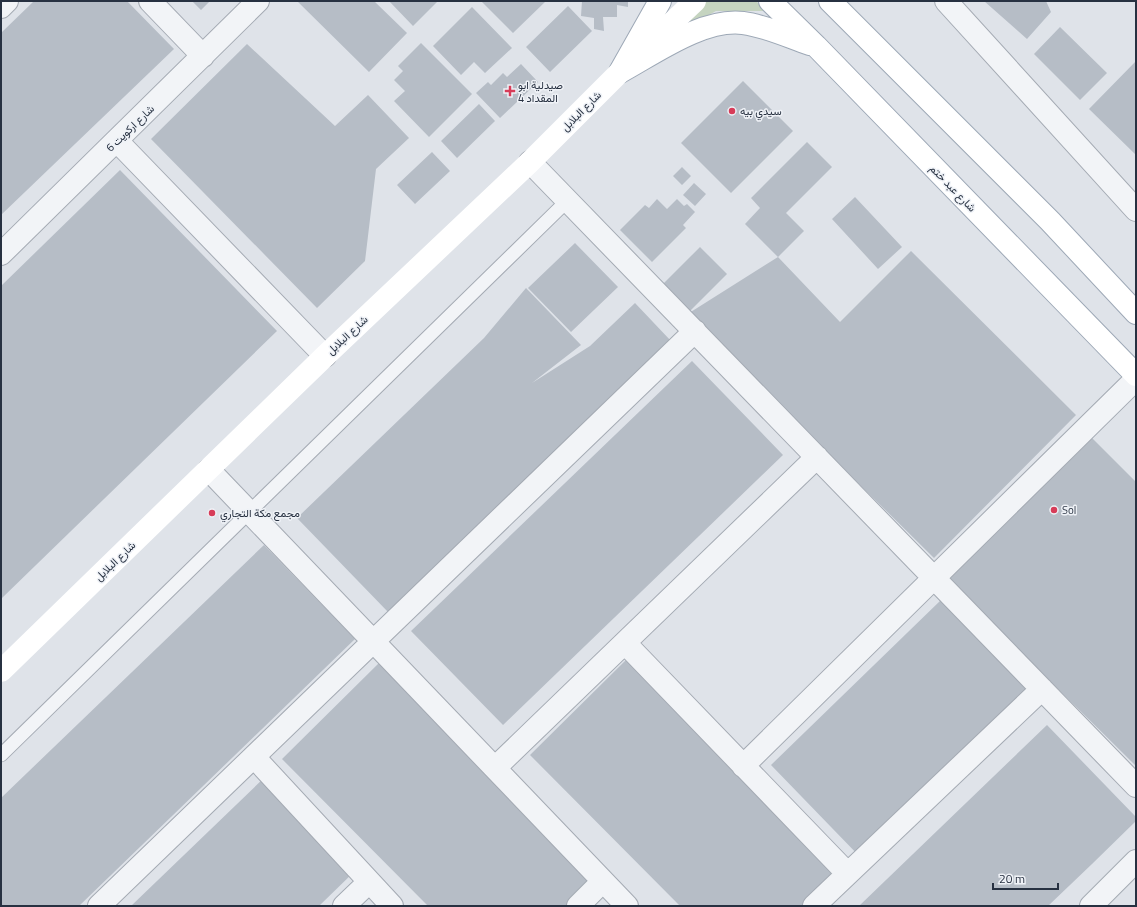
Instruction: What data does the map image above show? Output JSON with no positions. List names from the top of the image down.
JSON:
{
  "streets": {
    "main road": ["شارع البلابل", "شارع عبد ختم"],
    "street": ["شارع اركويت 6"]
  },
  "places": {
    "health": ["صيدلية ابو المقداد 4"],
    "other": ["سيدي بيه", "Sol", "مجمع مكة التجاري"]
  },
  "scale_bar": "20 m"
}
